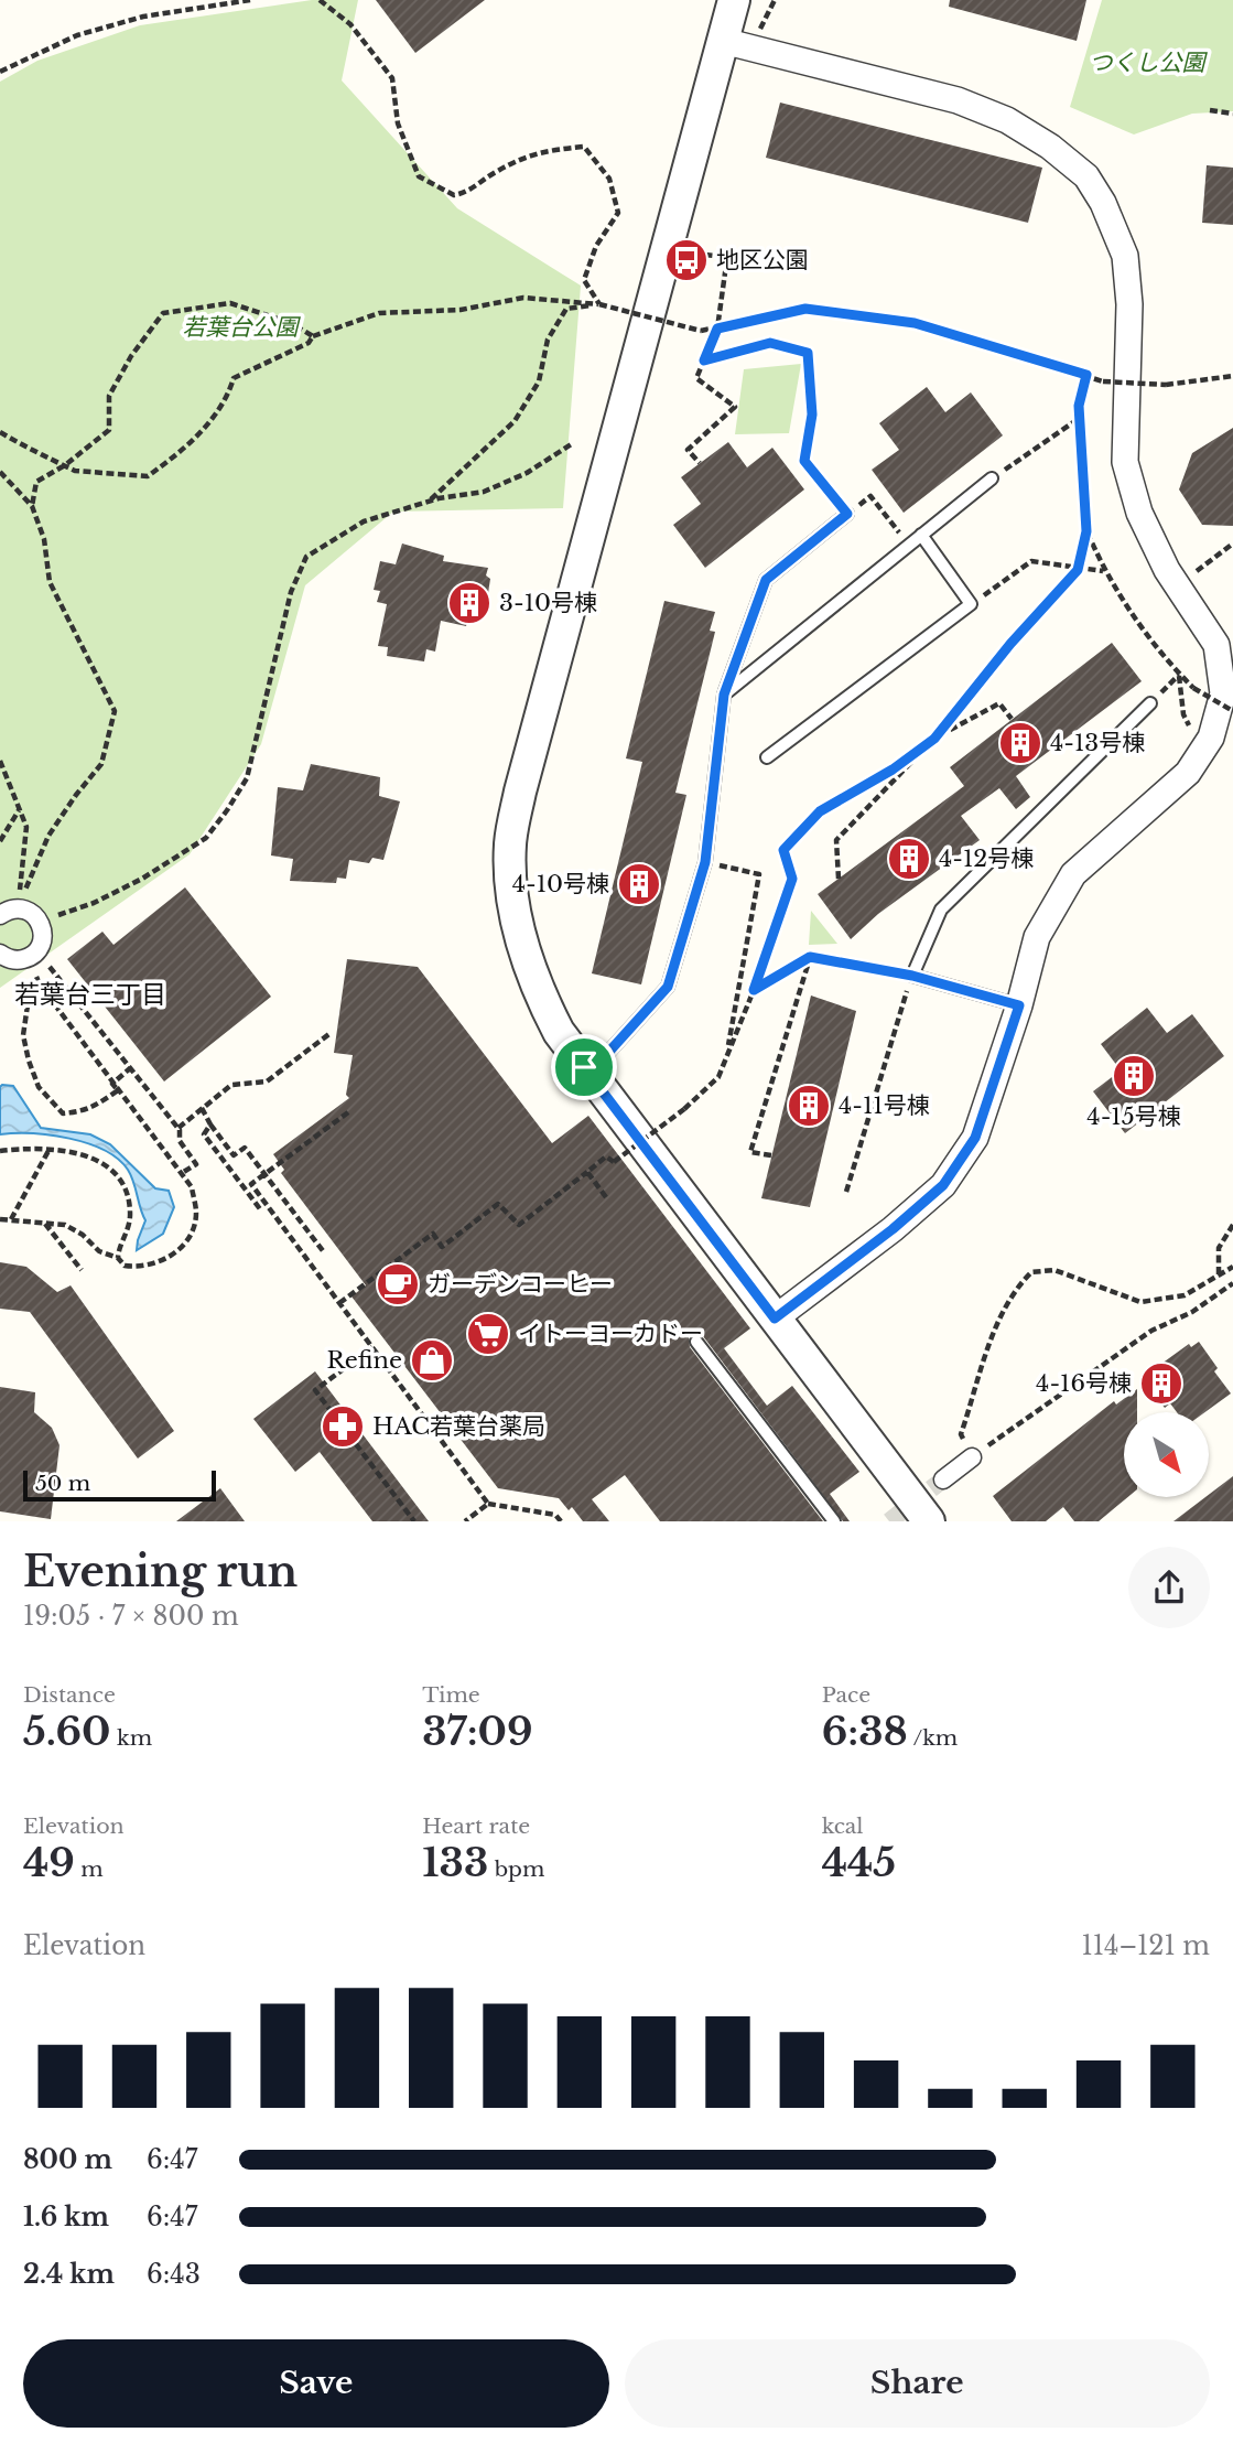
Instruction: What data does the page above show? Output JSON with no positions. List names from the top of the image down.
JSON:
{
  "districts": ["若葉台三丁目"],
  "parks": ["つくし公園", "若葉台公園"],
  "places": {
    "bus stop": ["地区公園"],
    "building": [
      "3-10号棟",
      "4-13号棟",
      "4-12号棟",
      "4-10号棟",
      "4-15号棟",
      "4-11号棟",
      "4-16号棟"
    ],
    "cafe": ["ガーデンコーヒー"],
    "supermarket": ["イトーヨーカドー"],
    "shop": ["Refine"],
    "pharmacy": ["HAC若葉台薬局"]
  },
  "scale_bar": "50 m",
  "north": "bottom right",
  "page": {
    "scale": "50 m",
    "heading": ["Evening run", "19:05 · 7 × 800 m"],
    "stats": [
      ["Distance", "5.60 km"],
      ["Time", "37:09"],
      ["Pace", "6:38 /km"],
      ["Elevation", "49 m"],
      ["Heart rate", "133 bpm"],
      ["kcal", "445"]
    ],
    "chart": ["Elevation", "114–121 m"],
    "list": [
      {
        "name": "800 m",
        "note": "6:47"
      },
      {
        "name": "1.6 km",
        "note": "6:47"
      },
      {
        "name": "2.4 km",
        "note": "6:43"
      }
    ],
    "buttons": ["Save", "Share"]
  }
}
